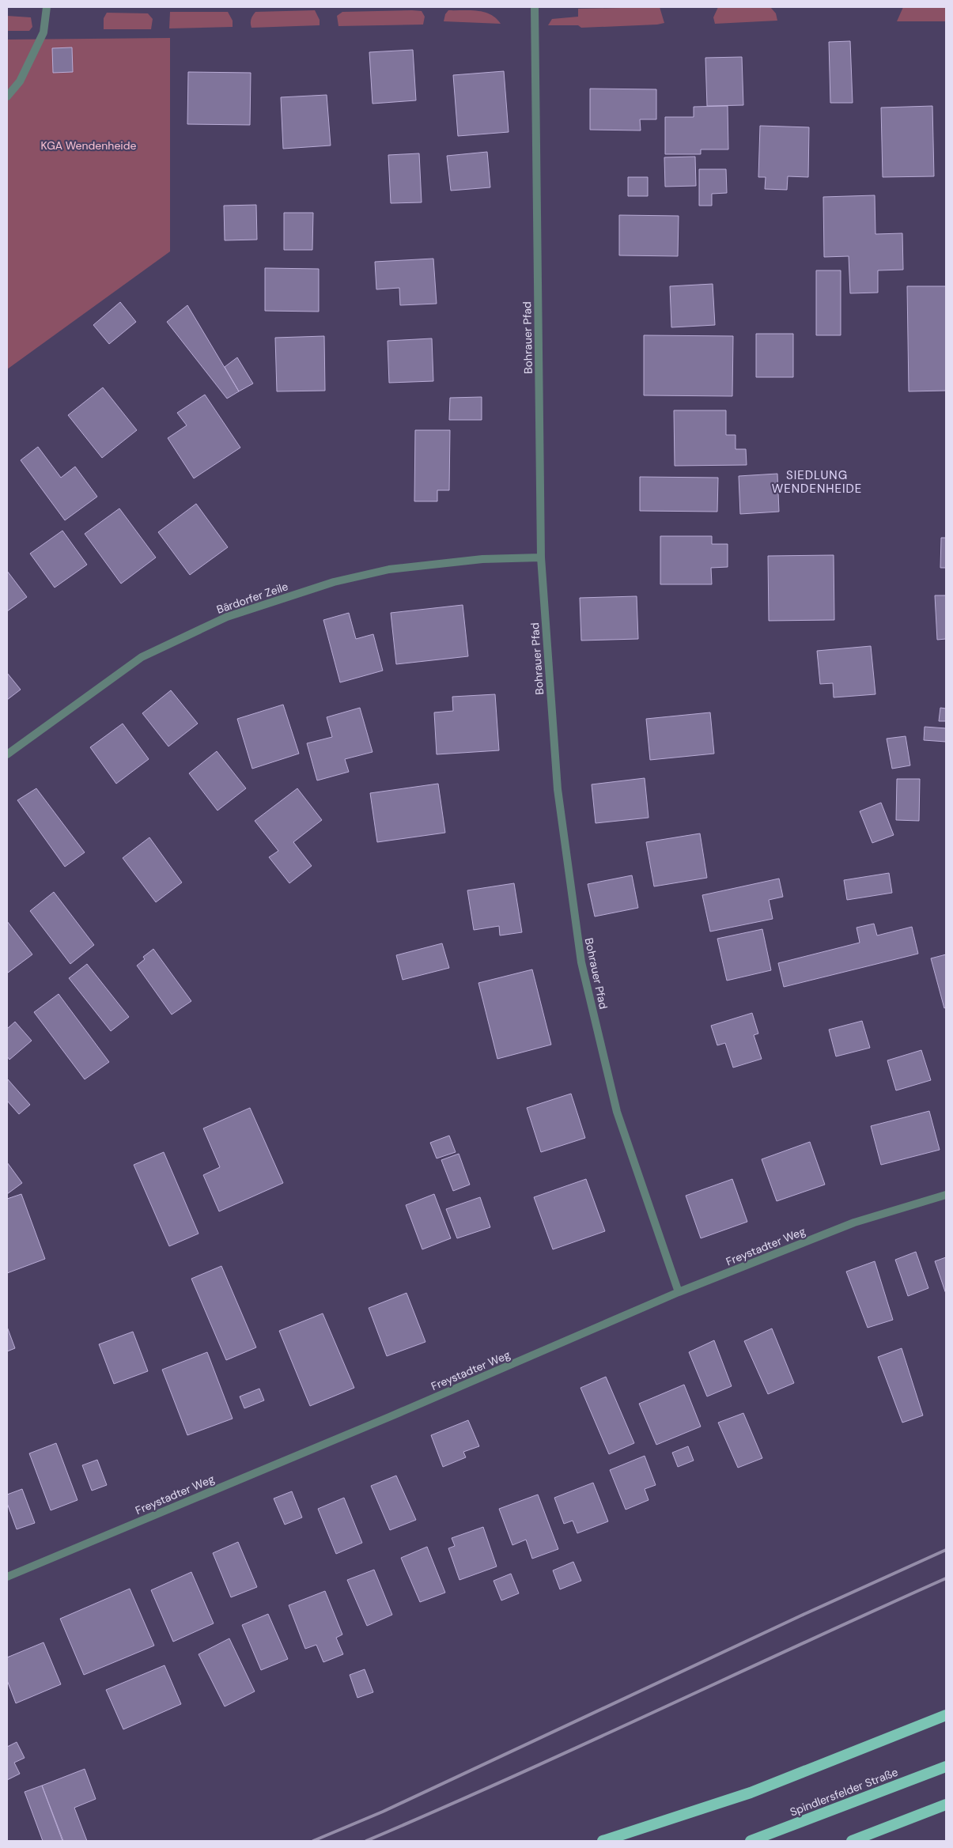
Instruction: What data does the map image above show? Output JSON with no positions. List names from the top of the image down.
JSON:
{
  "streets": {
    "highway": ["Spindlersfelder Straße"],
    "street": ["Bohrauer Pfad", "Bärdorfer Zeile", "Freystadter Weg"]
  },
  "crossings": [
    ["Bohrauer Pfad", "Bärdorfer Zeile"],
    ["Bohrauer Pfad", "Freystadter Weg"]
  ],
  "districts": ["SIEDLUNG WENDENHEIDE"],
  "parks": ["KGA Wendenheide"]
}
